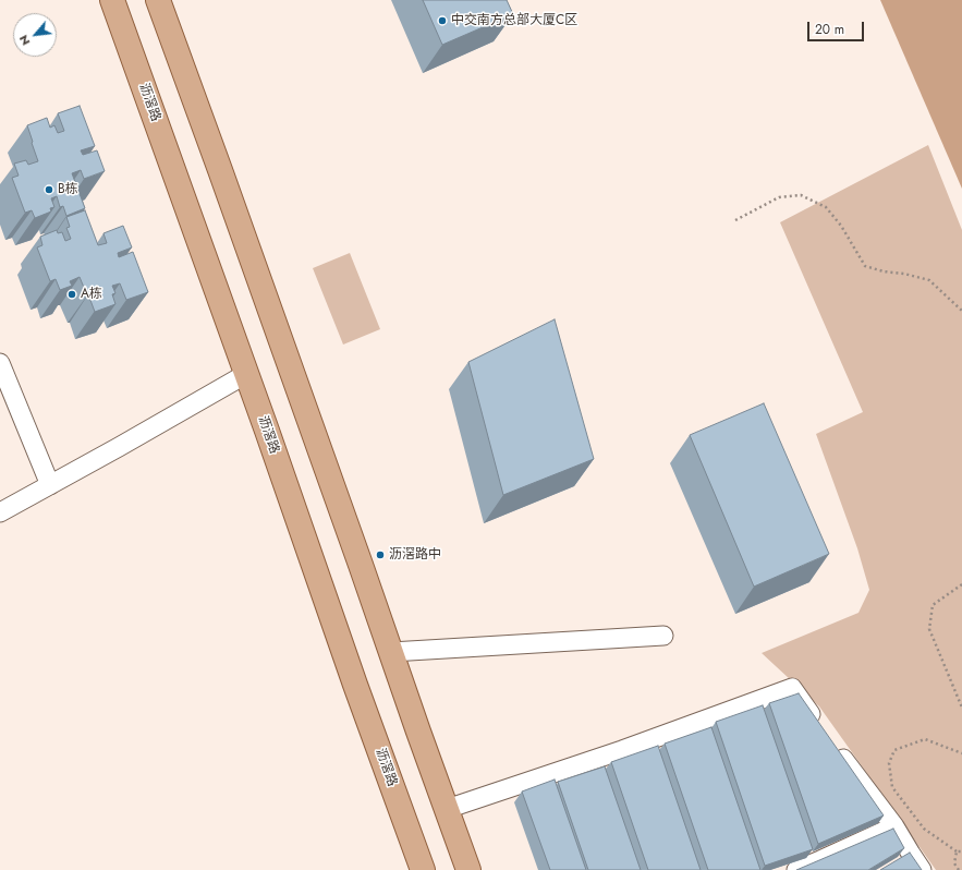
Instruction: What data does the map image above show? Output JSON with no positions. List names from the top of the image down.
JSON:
{
  "streets": {
    "main road": ["沥滘路"]
  },
  "places": [
    "中交南方总部大厦C区",
    "B栋",
    "A栋",
    "沥滘路中"
  ],
  "scale_bar": "20 m",
  "north": "bottom left"
}
